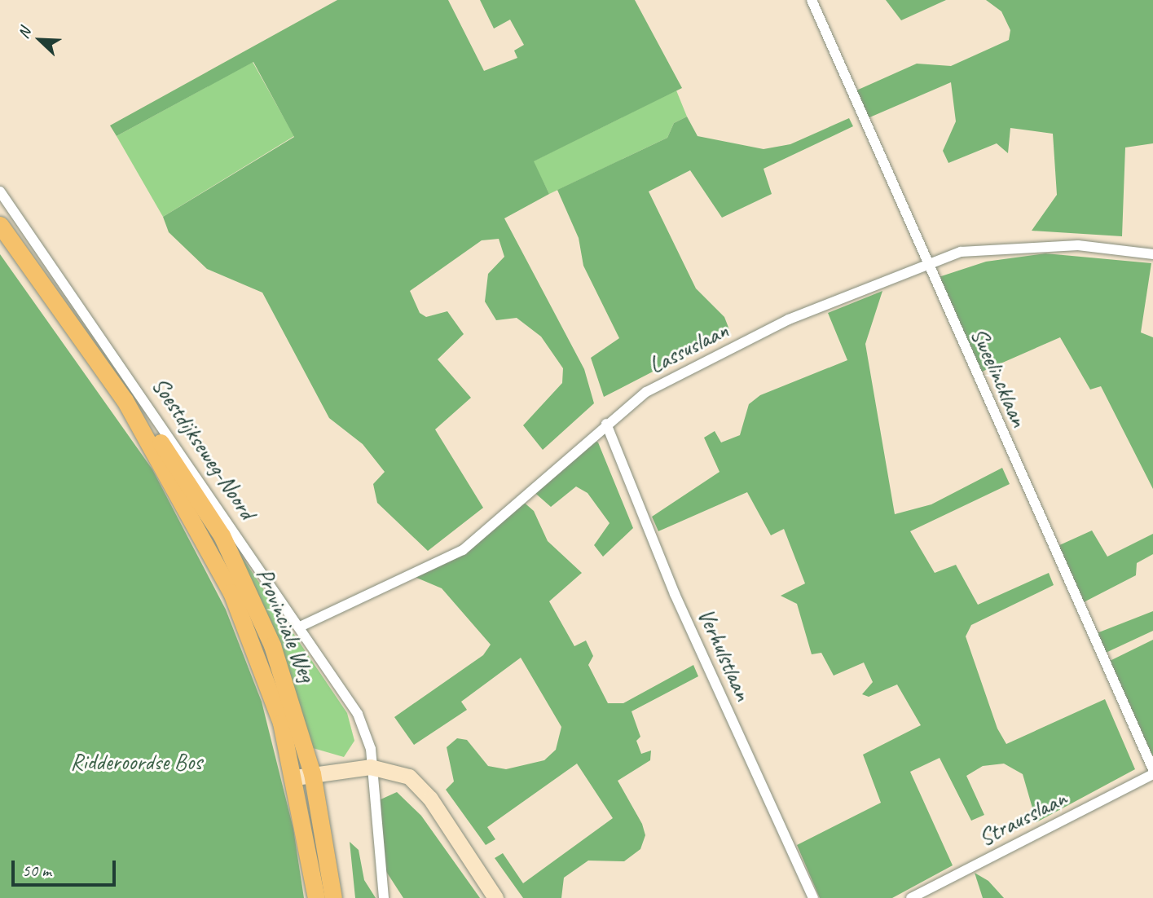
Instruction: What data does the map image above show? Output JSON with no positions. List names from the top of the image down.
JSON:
{
  "streets": {
    "main road": ["Provinciale Weg"],
    "street": [
      "Lassuslaan",
      "Sweelincklaan",
      "Soestdijkseweg-Noord",
      "Verhulstlaan",
      "Strausslaan"
    ]
  },
  "crossings": [
    ["Lassuslaan", "Sweelincklaan"],
    ["Lassuslaan", "Soestdijkseweg-Noord"],
    ["Lassuslaan", "Verhulstlaan"]
  ],
  "parks": ["Ridderoordse Bos"],
  "scale_bar": "50 m",
  "north": "top left"
}
